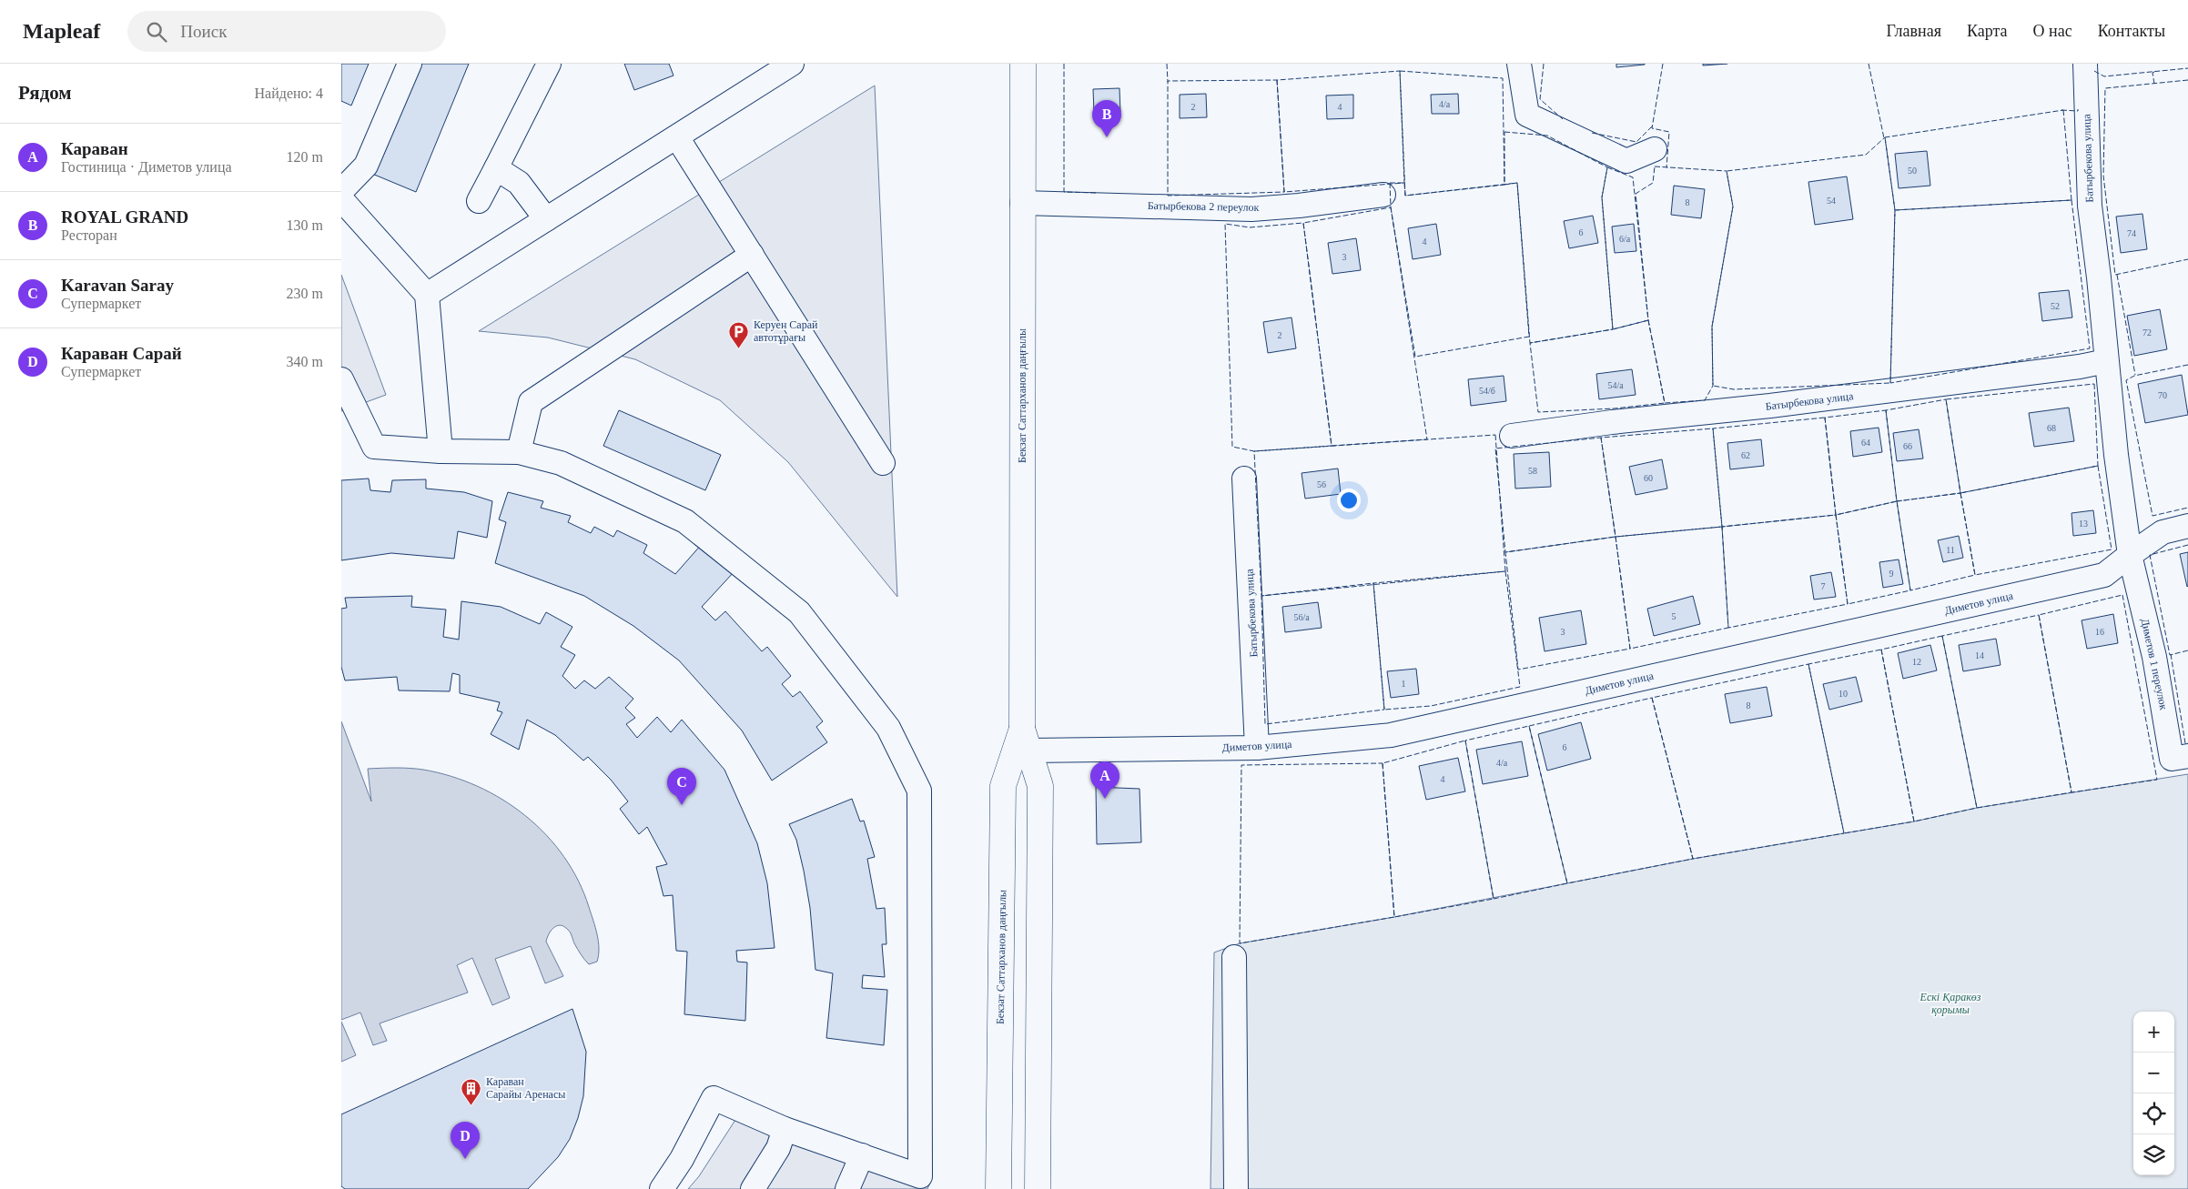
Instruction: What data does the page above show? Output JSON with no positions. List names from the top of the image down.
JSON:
{
  "streets": {
    "main road": ["Бекзат Саттарханов даңғылы"],
    "street": [
      "Батырбекова улица",
      "Батырбекова 2 переулок",
      "Диметов улица",
      "Диметов 1 переулок"
    ]
  },
  "crossings": [
    ["Батырбекова улица", "Диметов улица"],
    ["Батырбекова улица", "Диметов 1 переулок"],
    ["Батырбекова 2 переулок", "Бекзат Саттарханов даңғылы"],
    ["Бекзат Саттарханов даңғылы", "Диметов улица"],
    ["Диметов улица", "Диметов 1 переулок"]
  ],
  "parks": ["Ескі Қаракөз қорымы"],
  "places": {
    "parking": ["Керуен Сарай автотұрағы"],
    "building": ["Караван Сарайы Аренасы"]
  },
  "house_numbers": [
    "4/а",
    "2",
    "4",
    "50",
    "54",
    "8",
    "6",
    "74",
    "6/а",
    "4",
    "3",
    "52",
    "72",
    "2",
    "54/а",
    "54/б",
    "70",
    "68",
    "64",
    "66",
    "62",
    "58",
    "60",
    "56",
    "13",
    "11",
    "9",
    "7",
    "5",
    "56/а",
    "3",
    "16",
    "14",
    "12",
    "1",
    "10",
    "8",
    "6",
    "4/а",
    "4"
  ],
  "page": {
    "header": "Mapleaf",
    "search": "Поиск",
    "nav": [
      "Главная",
      "Карта",
      "О нас",
      "Контакты"
    ],
    "heading": ["Рядом", "Найдено: 4"],
    "pins": [
      "B",
      "A",
      "C",
      "D"
    ],
    "list": [
      {
        "mark": "A",
        "name": "Караван",
        "note": "Гостиница · Диметов улица",
        "value": "120 m"
      },
      {
        "mark": "B",
        "name": "ROYAL GRAND",
        "note": "Ресторан",
        "value": "130 m"
      },
      {
        "mark": "C",
        "name": "Karavan Saray",
        "note": "Супермаркет",
        "value": "230 m"
      },
      {
        "mark": "D",
        "name": "Караван Сарай",
        "note": "Супермаркет",
        "value": "340 m"
      }
    ],
    "map_buttons": ["+", "−"]
  }
}
